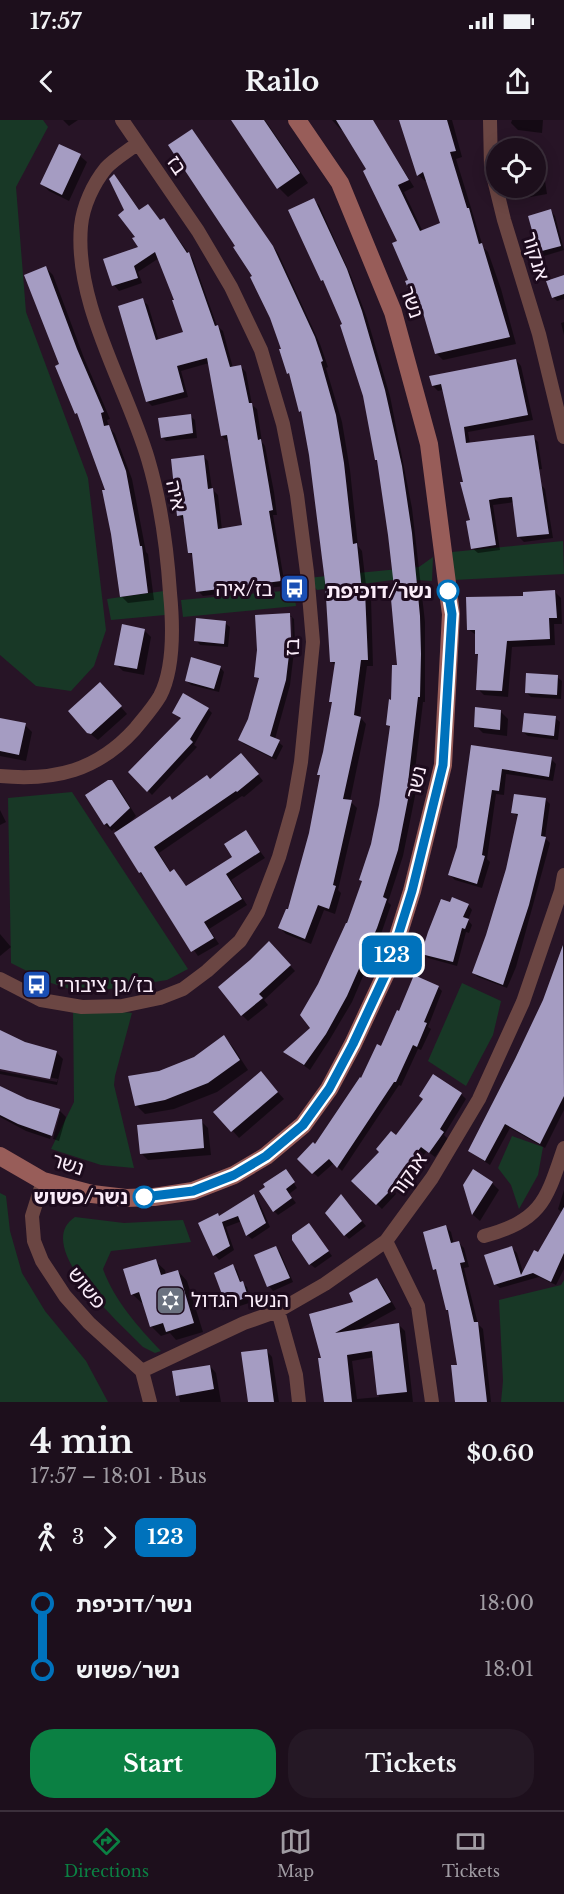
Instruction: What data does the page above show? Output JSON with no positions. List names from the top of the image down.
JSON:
{
  "streets": {
    "street": [
      "בז",
      "אנקור",
      "נשר",
      "איה",
      "פשוש"
    ]
  },
  "crossings": [
    ["בז", "איה"],
    ["אנקור", "פשוש"],
    ["נשר", "פשוש"]
  ],
  "places": {
    "bus stop": ["בז/איה", "בז/גן ציבורי"],
    "other": ["נשר/דוכיפת", "נשר/פשוש"],
    "synagogue": ["הנשר הגדול"]
  },
  "lines": ["bus line 123"],
  "page": {
    "status": "17:57",
    "header": "Railo",
    "on_map": "123",
    "heading": ["4 min", "17:57 – 18:01 · Bus", "$0.60"],
    "legs": ["3", "123"],
    "list": [
      {
        "name": "נשר/דוכיפת",
        "value": "18:00"
      },
      {
        "name": "נשר/פשוש",
        "value": "18:01"
      }
    ],
    "buttons": ["Start", "Tickets"],
    "tabs": ["Directions", "Map", "Tickets"]
  }
}
